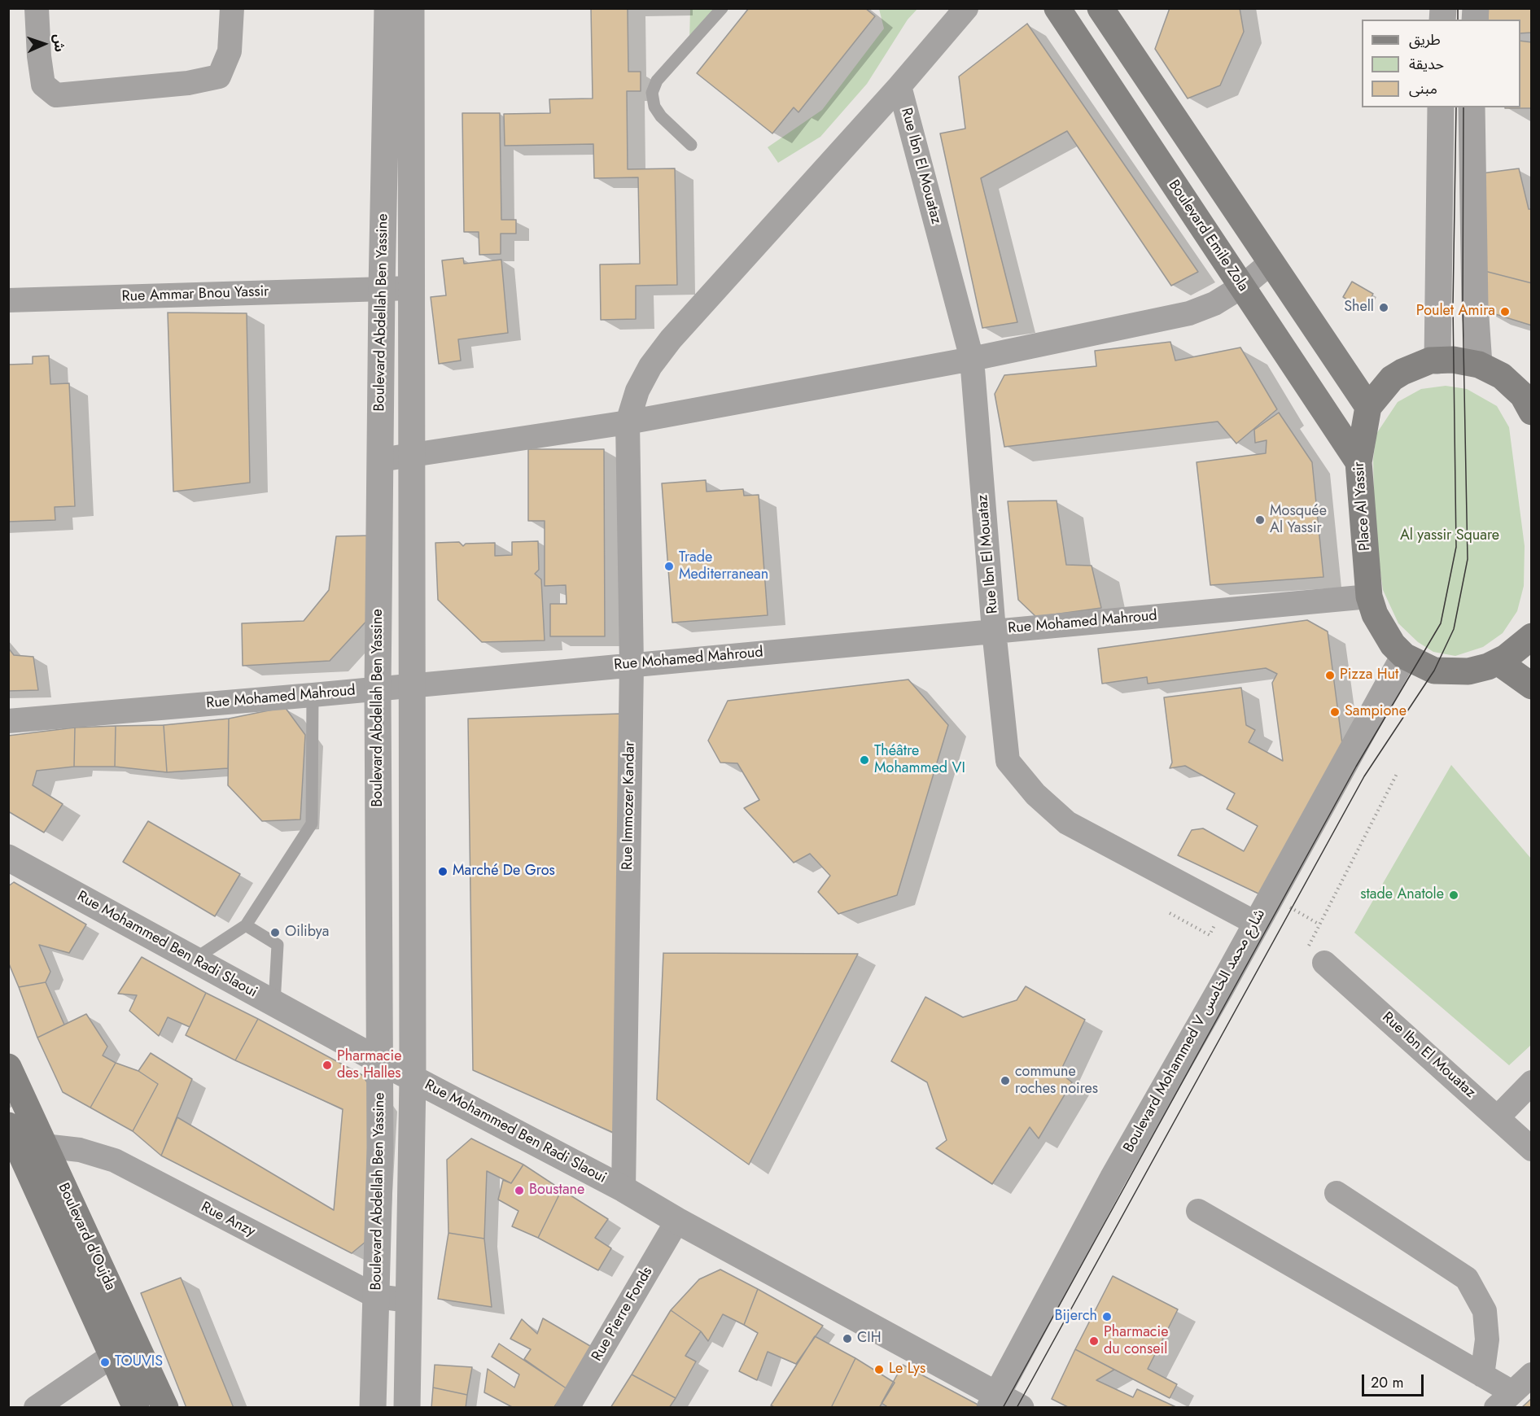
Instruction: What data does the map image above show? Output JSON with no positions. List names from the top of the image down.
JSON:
{
  "streets": {
    "main road": ["Boulevard Emile Zola", "Place Al Yassir", "Boulevard d'Oujda"],
    "street": [
      "Rue Ibn El Mouataz",
      "Rue Ammar Bnou Yassir",
      "Boulevard Abdellah Ben Yassine",
      "Rue Mohamed Mahroud",
      "Rue Immozer Kandar",
      "Rue Mohammed Ben Radi Slaoui",
      "Boulevard Mohammed V شارع محمد الخامس",
      "Rue Anzy",
      "Rue Pierre Fonds"
    ]
  },
  "crossings": [
    ["Rue Ibn El Mouataz", "Rue Mohamed Mahroud"],
    ["Rue Ibn El Mouataz", "Rue Immozer Kandar"],
    ["Rue Ibn El Mouataz", "Boulevard Mohammed V شارع محمد الخامس"],
    ["Boulevard Emile Zola", "Place Al Yassir"],
    ["Rue Ammar Bnou Yassir", "Boulevard Abdellah Ben Yassine"],
    ["Boulevard Abdellah Ben Yassine", "Rue Mohamed Mahroud"],
    ["Boulevard Abdellah Ben Yassine", "Rue Mohammed Ben Radi Slaoui"],
    ["Boulevard Abdellah Ben Yassine", "Rue Anzy"],
    ["Place Al Yassir", "Rue Mohamed Mahroud"],
    ["Place Al Yassir", "Boulevard Mohammed V شارع محمد الخامس"],
    ["Rue Mohamed Mahroud", "Rue Immozer Kandar"],
    ["Rue Immozer Kandar", "Rue Mohammed Ben Radi Slaoui"],
    ["Rue Mohammed Ben Radi Slaoui", "Boulevard Mohammed V شارع محمد الخامس"],
    ["Rue Mohammed Ben Radi Slaoui", "Rue Pierre Fonds"],
    ["Rue Anzy", "Boulevard d'Oujda"]
  ],
  "parks": ["Al yassir Square"],
  "places": [
    "Shell",
    "Poulet Amira",
    "Mosquée Al Yassir",
    "Trade Mediterranean",
    "Pizza Hut",
    "Sampione",
    "Théâtre Mohammed VI",
    "Marché De Gros",
    "stade Anatole",
    "Oilibya",
    "Pharmacie des Halles",
    "commune roches noires",
    "Boustane",
    "Bijerch",
    "CIH",
    "Pharmacie du conseil",
    "TOUVIS",
    "Le Lys"
  ],
  "legend": ["طريق", "حديقة", "مبنى"],
  "scale_bar": "20 m",
  "north": "right"
}
